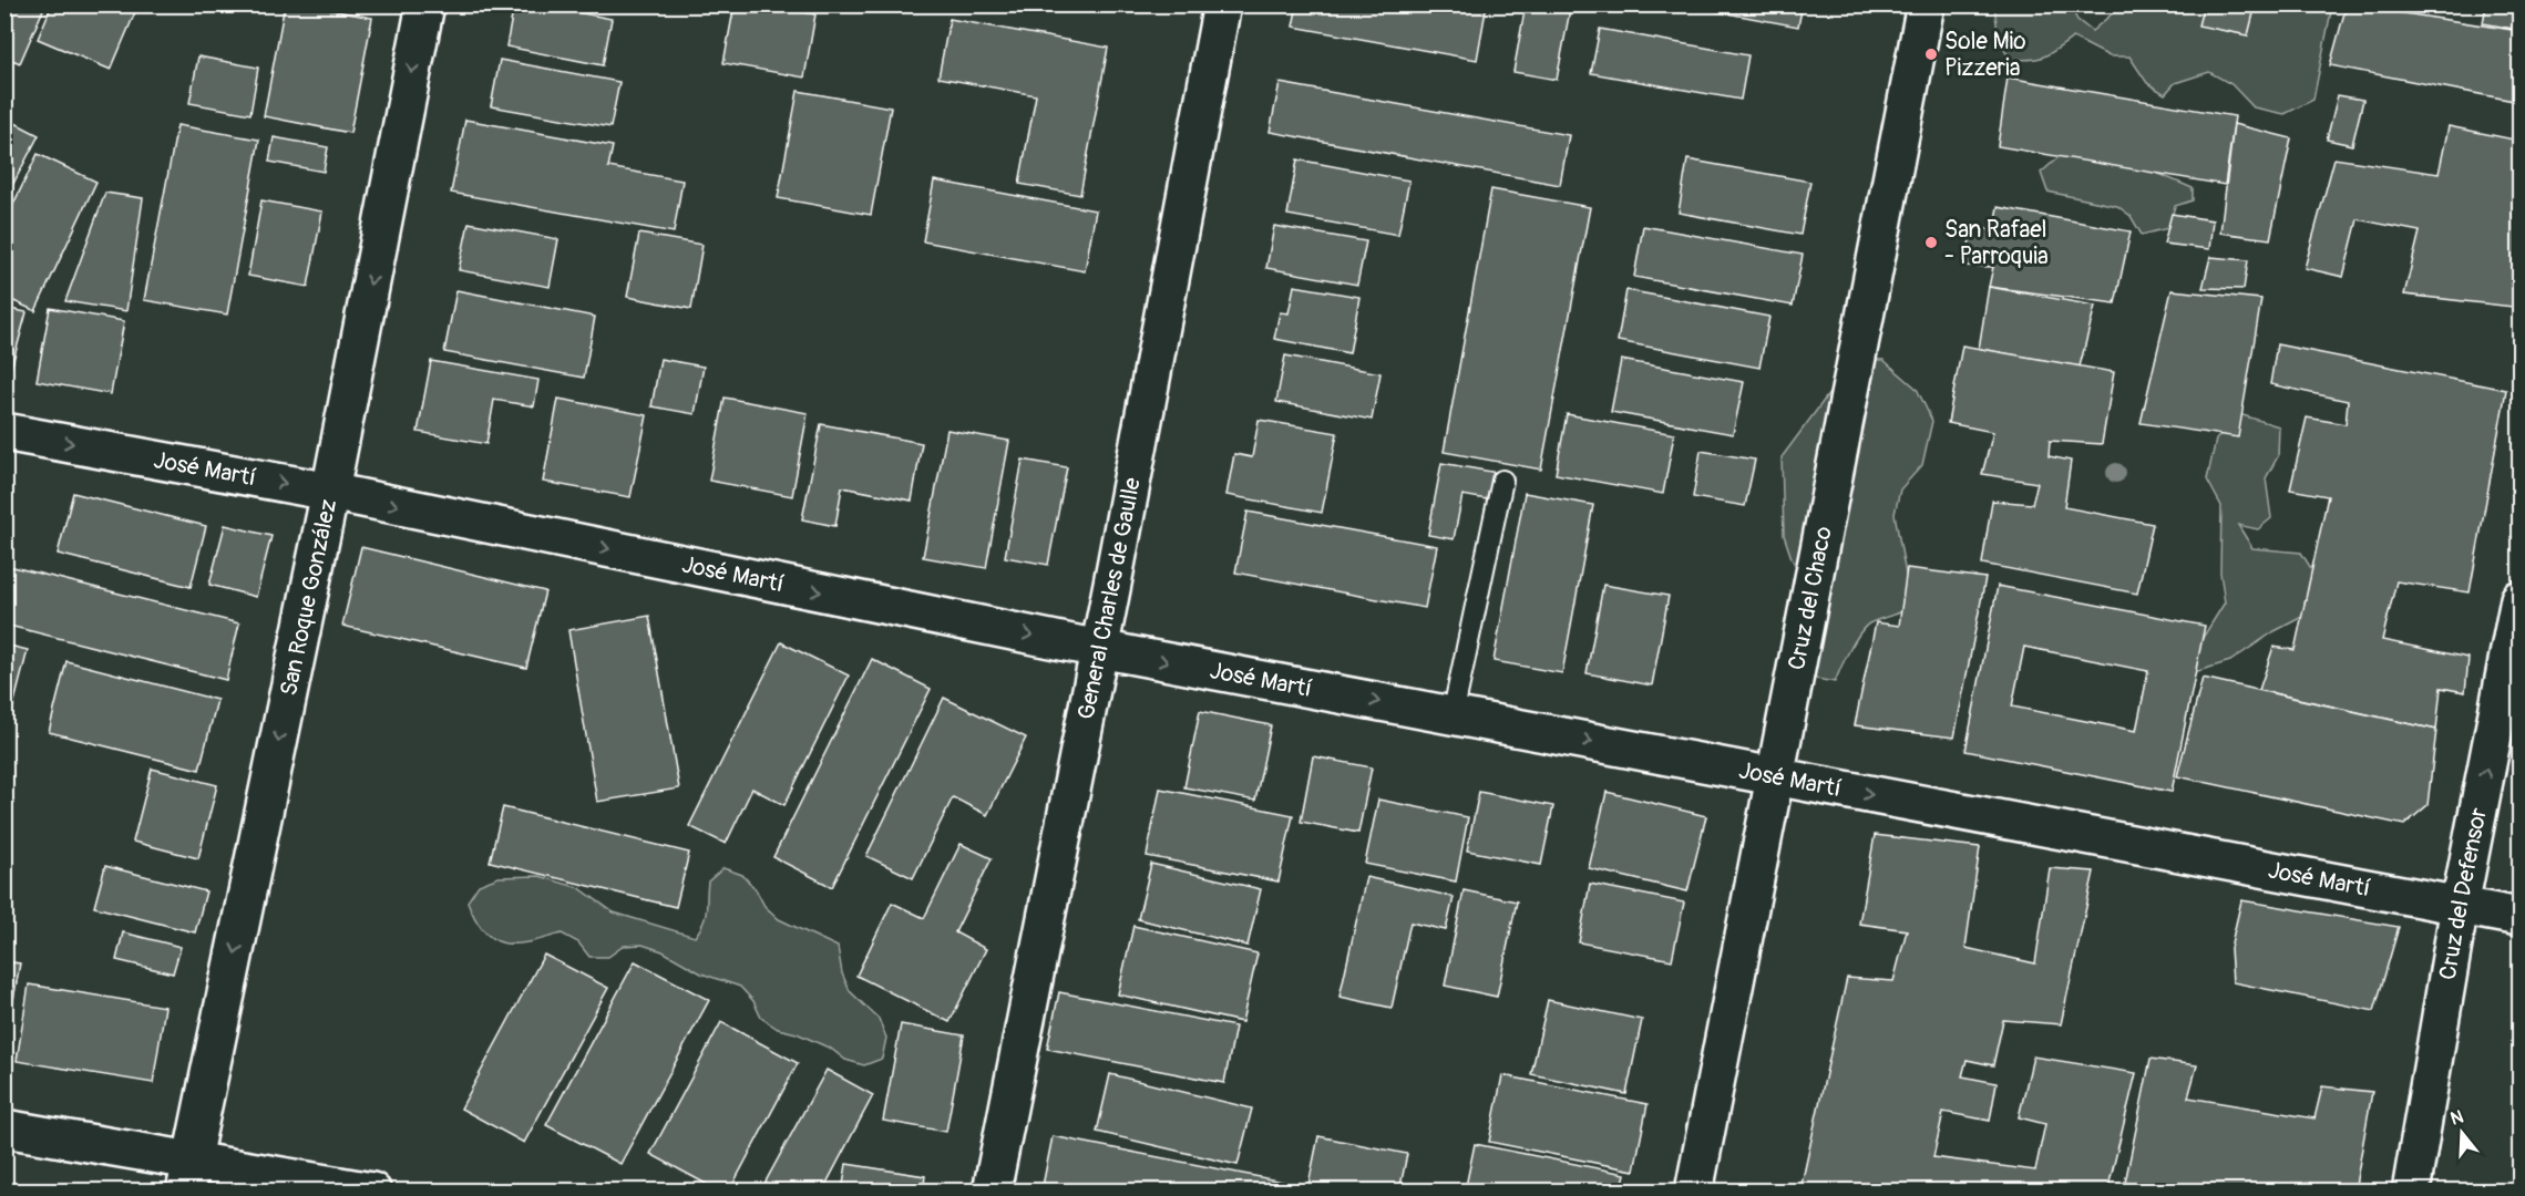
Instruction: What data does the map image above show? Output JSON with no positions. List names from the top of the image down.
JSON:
{
  "streets": {
    "street": [
      "José Martí",
      "General Charles de Gaulle",
      "Cruz del Chaco",
      "San Roque González",
      "Cruz del Defensor"
    ]
  },
  "crossings": [
    ["José Martí", "General Charles de Gaulle"],
    ["José Martí", "Cruz del Chaco"],
    ["José Martí", "San Roque González"],
    ["José Martí", "Cruz del Defensor"]
  ],
  "one_way": ["José Martí", "San Roque González", "Cruz del Defensor"],
  "places": ["Sole Mio Pizzeria", "San Rafael - Parroquia"],
  "north": "top"
}
